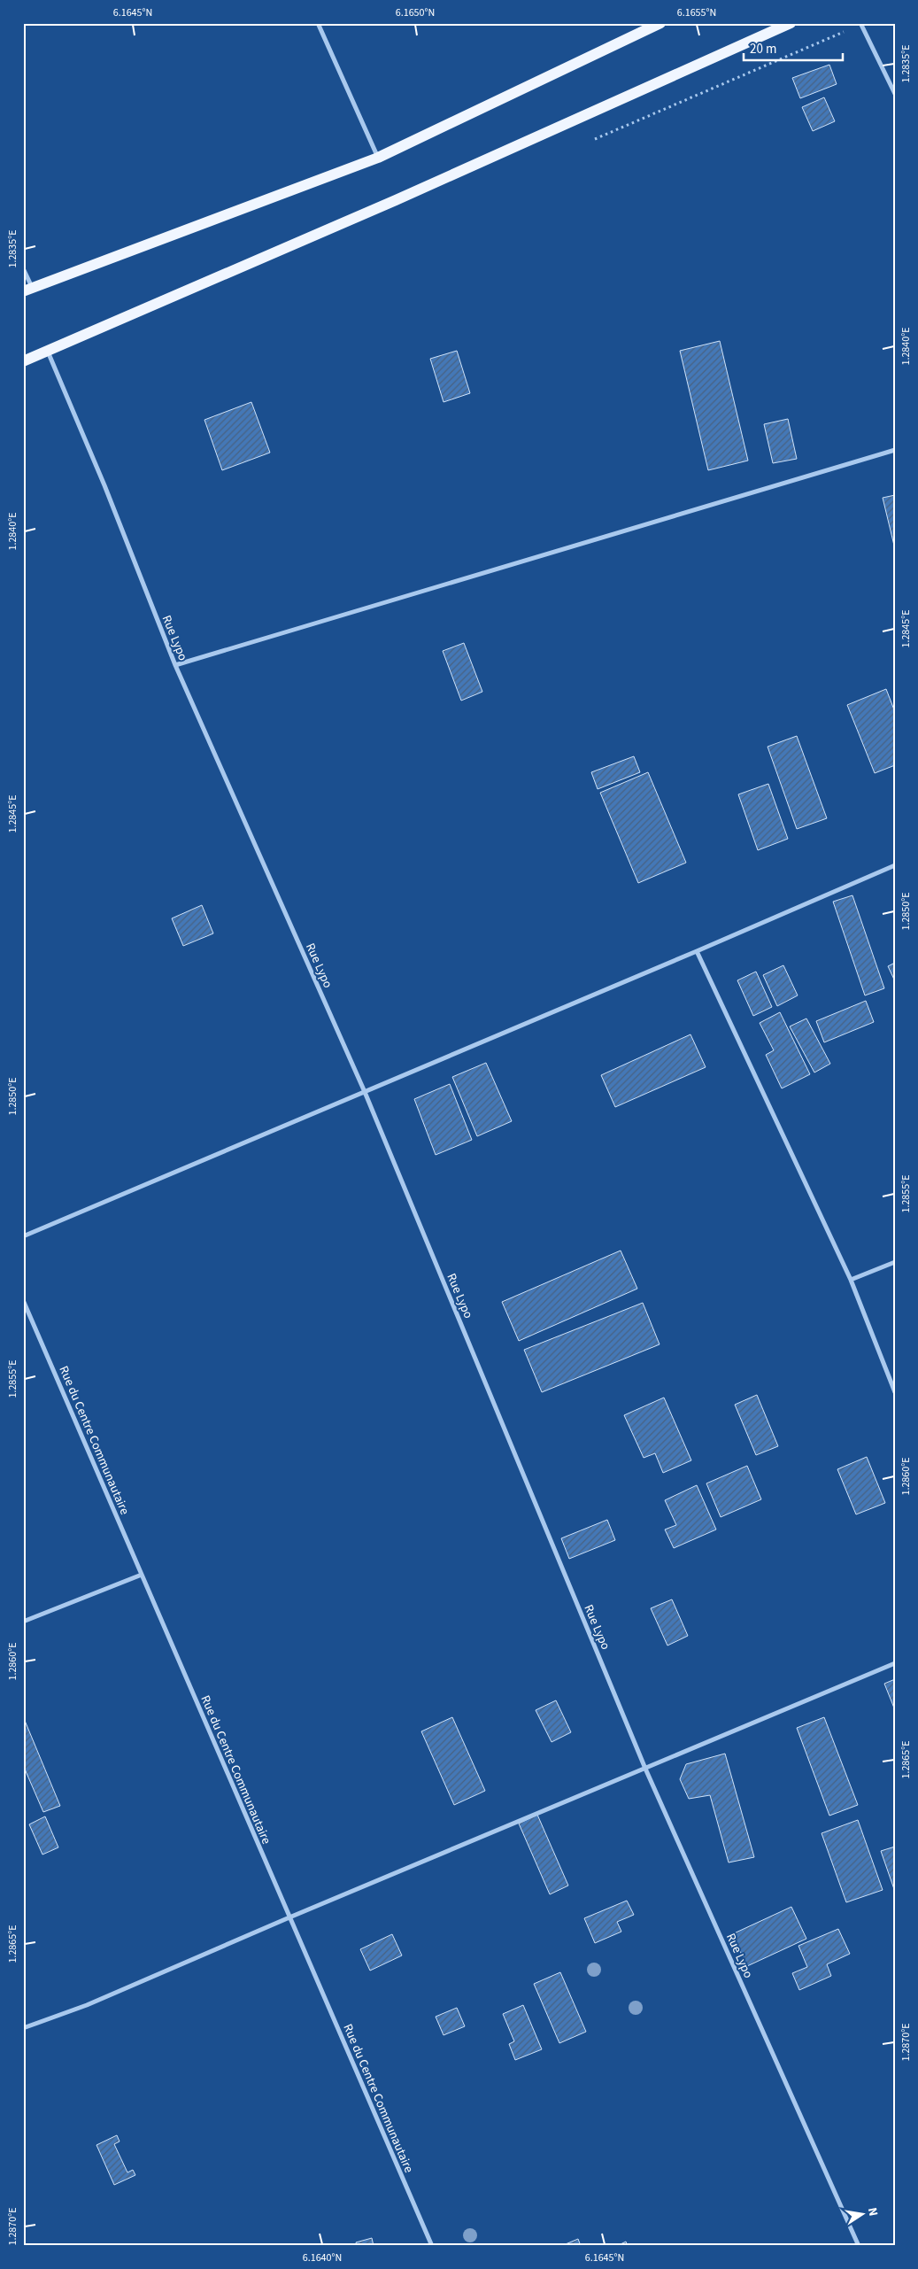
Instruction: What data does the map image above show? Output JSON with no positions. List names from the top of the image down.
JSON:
{
  "streets": {
    "street": ["Rue Lypo", "Rue du Centre Communautaire"]
  },
  "scale_bar": "20 m",
  "north": "right",
  "coordinates": [
    "6.1645°N",
    "6.1650°N",
    "6.1655°N",
    "1.2835°E",
    "1.2840°E",
    "1.2845°E",
    "1.2850°E",
    "1.2855°E",
    "1.2860°E",
    "1.2865°E",
    "1.2870°E",
    "6.1640°N"
  ]
}
